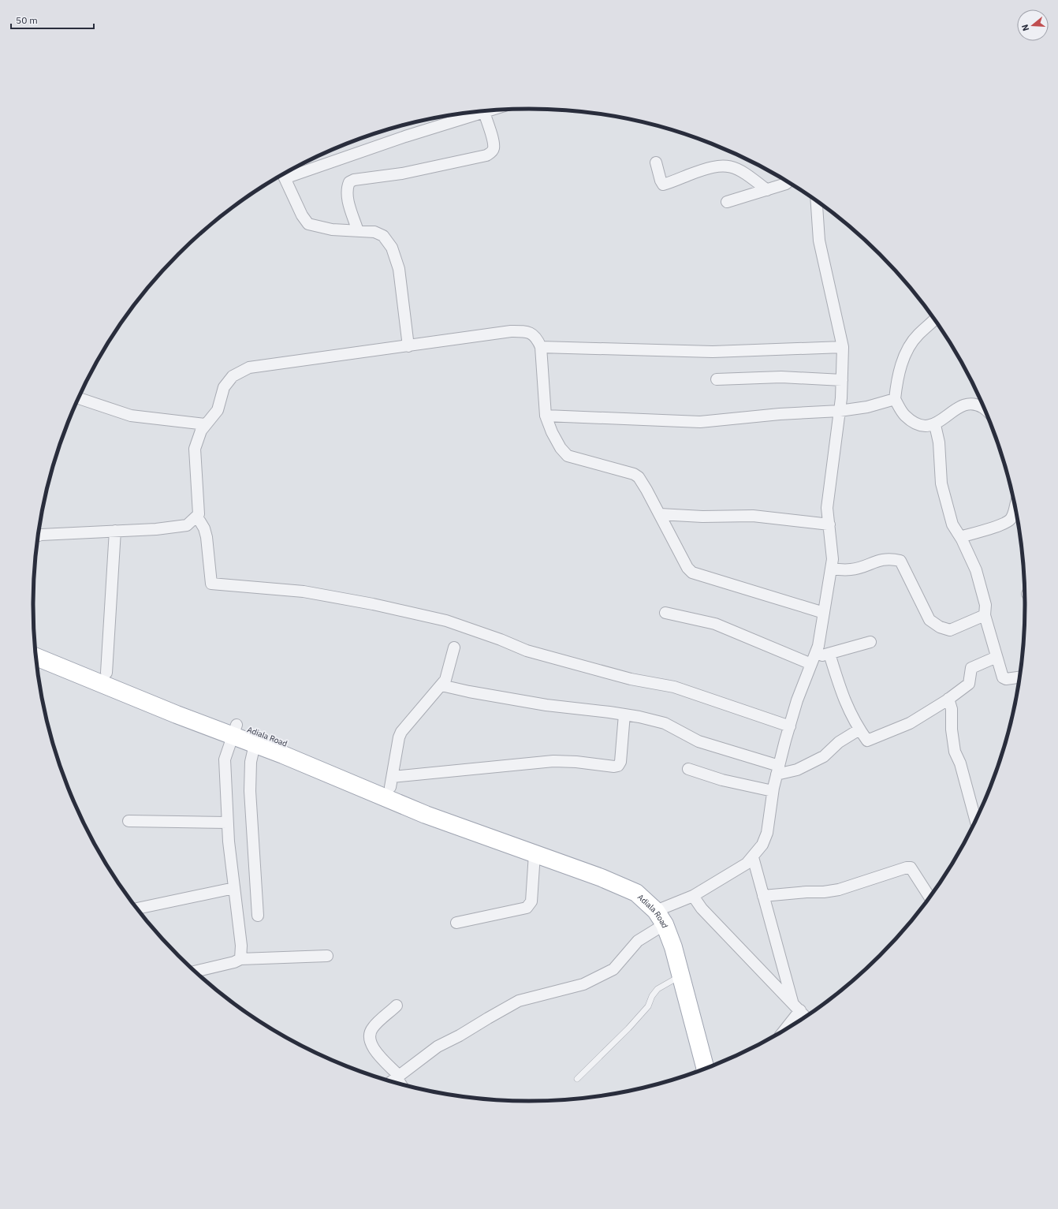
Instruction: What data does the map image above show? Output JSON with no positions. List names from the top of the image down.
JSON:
{
  "streets": {
    "main road": ["Adiala Road"]
  },
  "scale_bar": "50 m",
  "north": "left"
}
